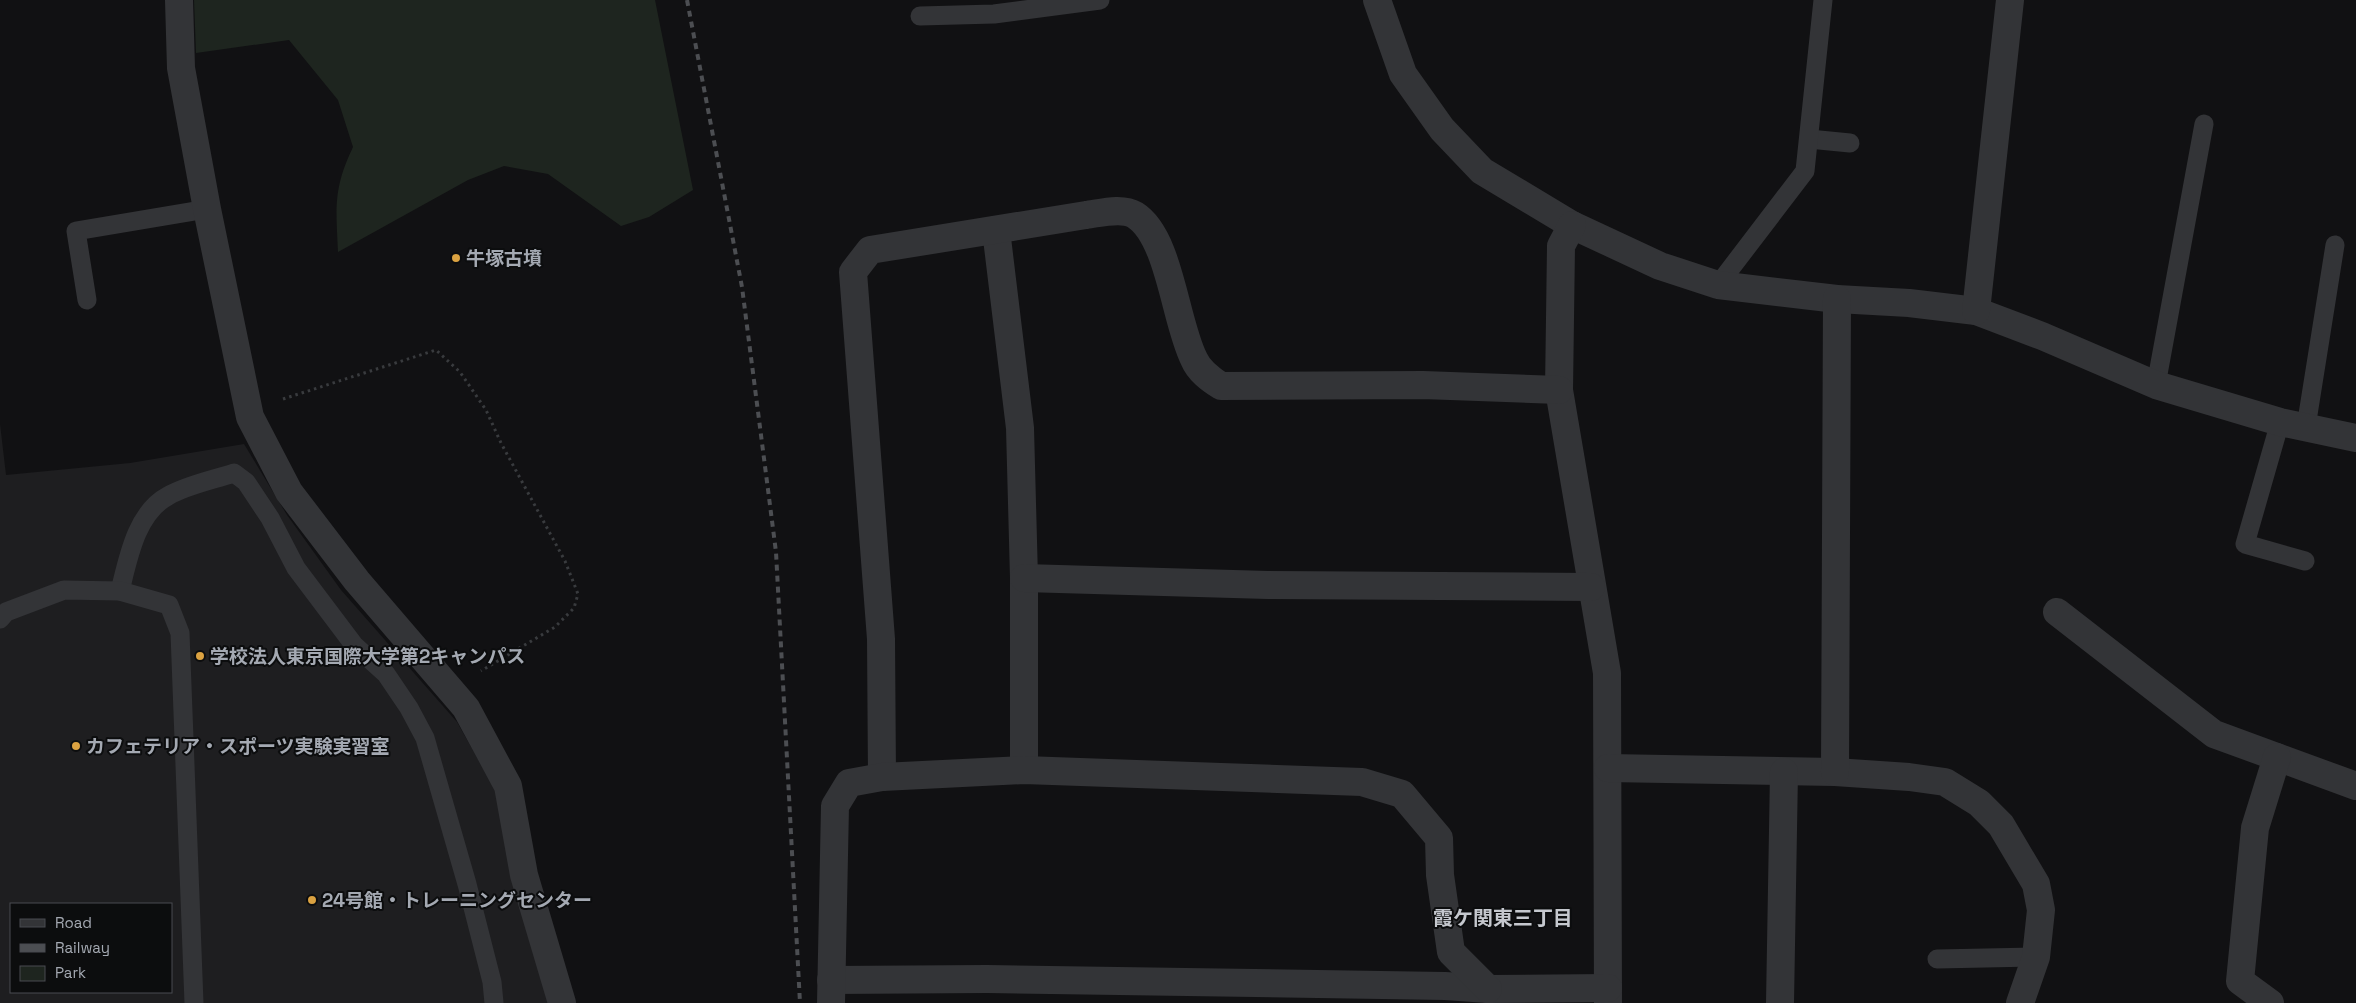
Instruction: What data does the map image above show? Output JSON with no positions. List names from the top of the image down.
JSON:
{
  "districts": ["霞ケ関東三丁目"],
  "places": [
    "牛塚古墳",
    "学校法人東京国際大学第2キャンパス",
    "カフェテリア・スポーツ実験実習室",
    "24号館・トレーニングセンター"
  ],
  "legend": ["Road", "Railway", "Park"]
}
